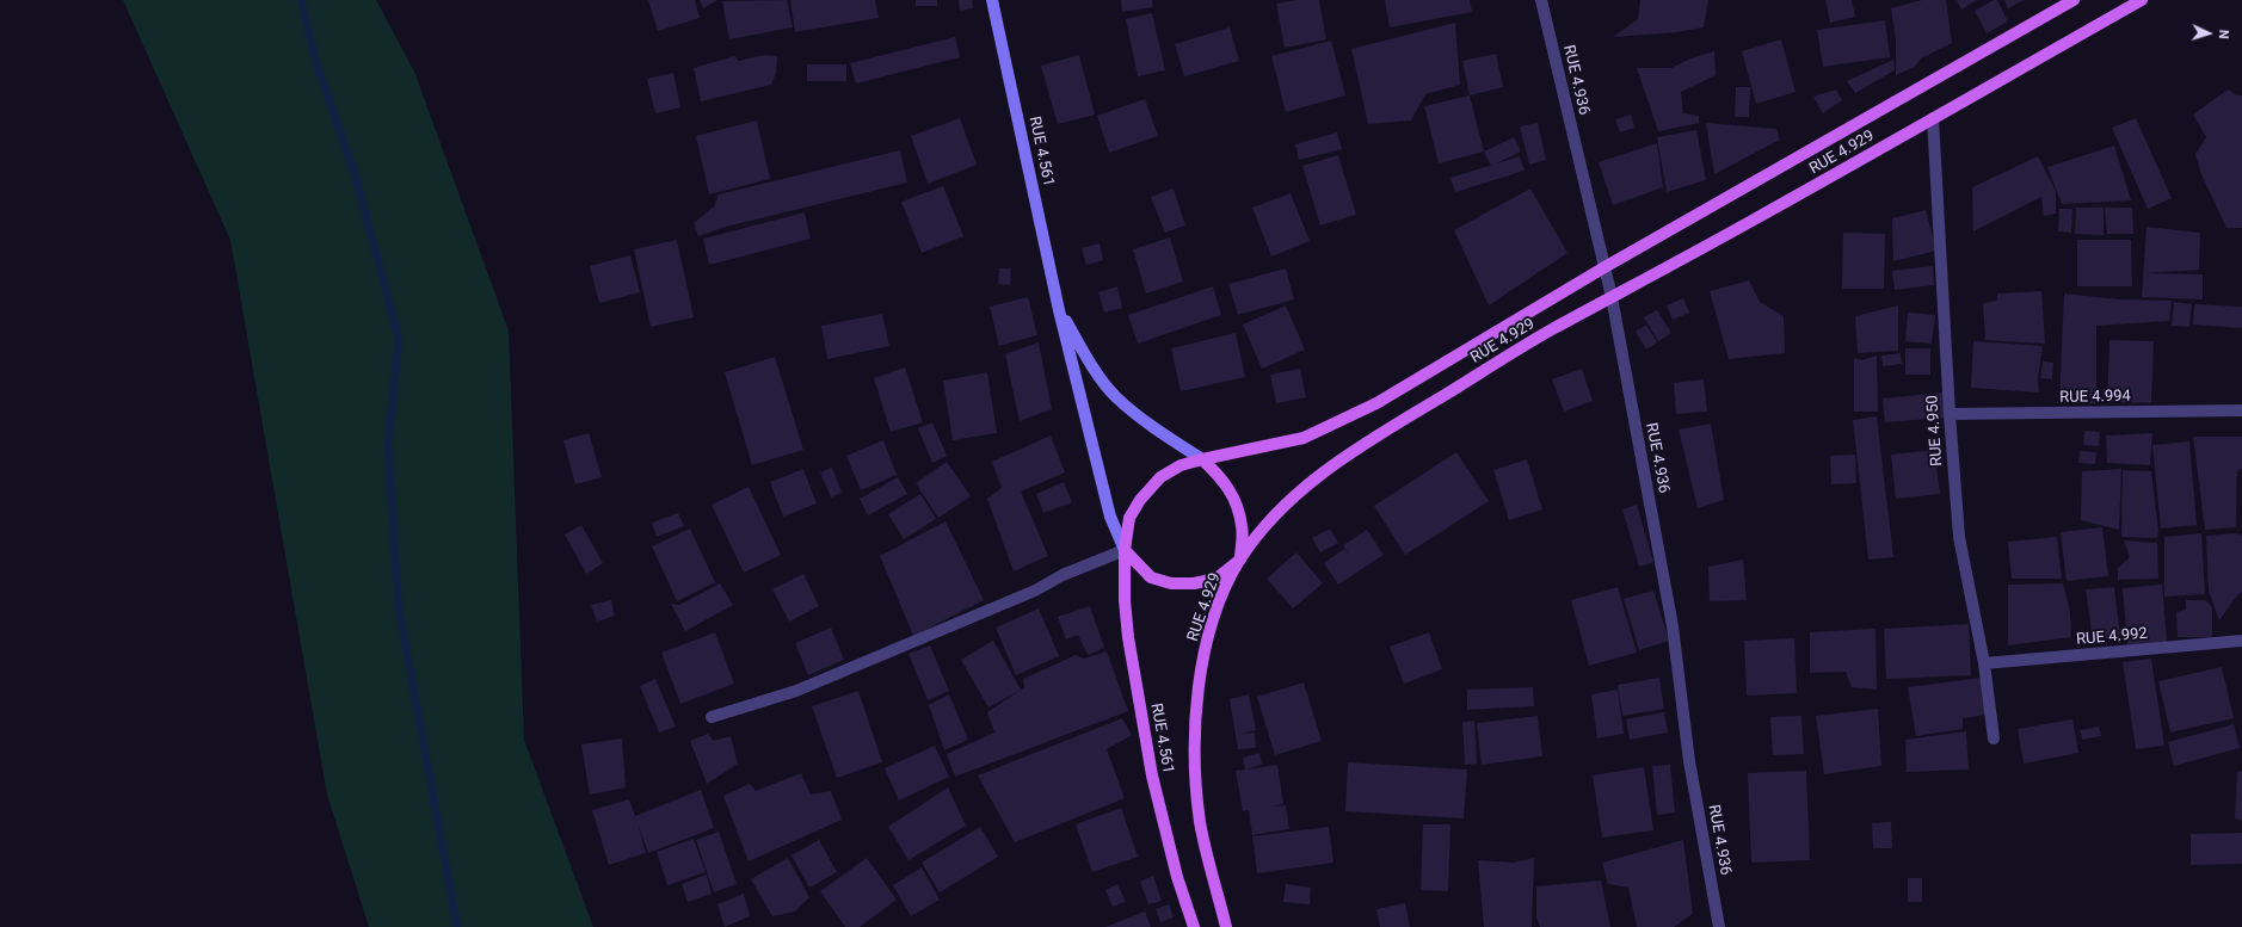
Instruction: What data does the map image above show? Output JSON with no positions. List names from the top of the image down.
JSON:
{
  "streets": {
    "main road": ["RUE 4.561", "RUE 4.929"],
    "street": [
      "RUE 4.936",
      "RUE 4.994",
      "RUE 4.950",
      "RUE 4.992"
    ]
  },
  "crossings": [
    ["RUE 4.936", "RUE 4.929"],
    ["RUE 4.561", "RUE 4.929"],
    ["RUE 4.929", "RUE 4.950"],
    ["RUE 4.994", "RUE 4.950"],
    ["RUE 4.950", "RUE 4.992"]
  ],
  "north": "right"
}
